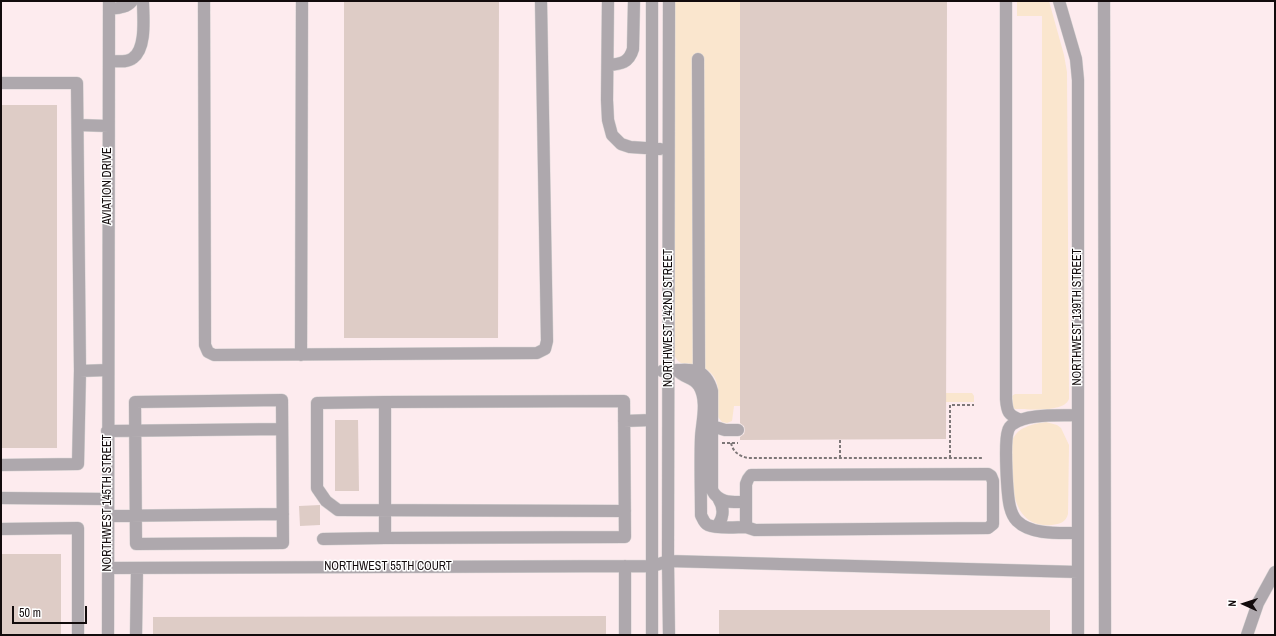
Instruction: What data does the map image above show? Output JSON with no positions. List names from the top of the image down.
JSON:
{
  "streets": {
    "street": [
      "AVIATION DRIVE",
      "NORTHWEST 139TH STREET",
      "NORTHWEST 142ND STREET",
      "NORTHWEST 145TH STREET",
      "NORTHWEST 55TH COURT"
    ]
  },
  "crossings": [
    ["AVIATION DRIVE", "NORTHWEST 145TH STREET"],
    ["NORTHWEST 139TH STREET", "NORTHWEST 55TH COURT"],
    ["NORTHWEST 142ND STREET", "NORTHWEST 55TH COURT"],
    ["NORTHWEST 145TH STREET", "NORTHWEST 55TH COURT"]
  ],
  "scale_bar": "50 m",
  "north": "left"
}
